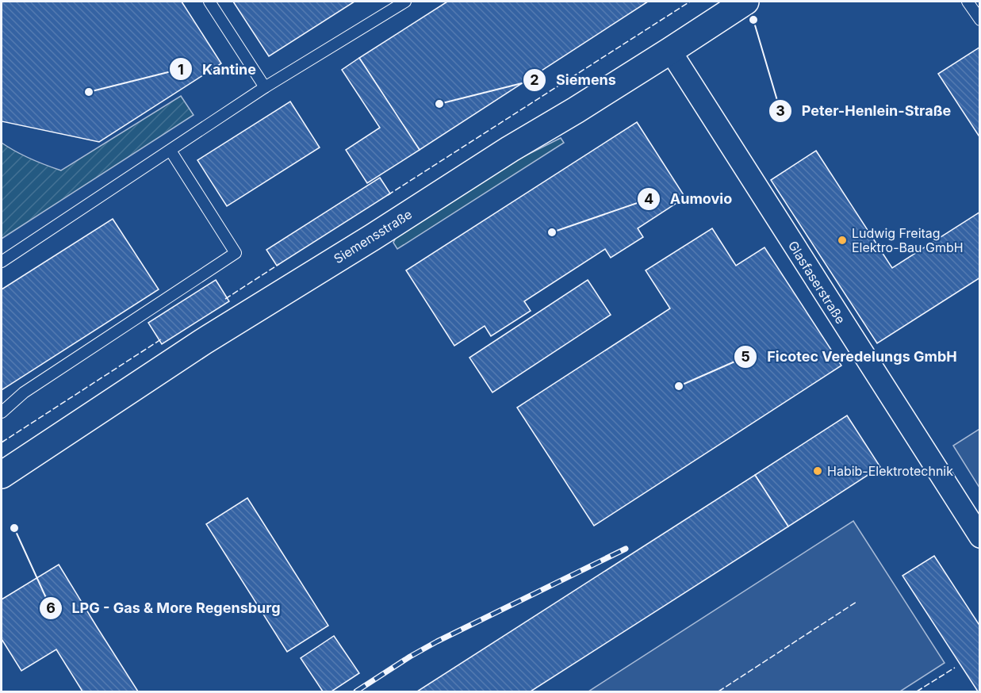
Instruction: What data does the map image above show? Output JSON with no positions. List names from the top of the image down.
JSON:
{
  "streets": {
    "street": ["Siemensstraße", "Glasfaserstraße"]
  },
  "crossings": [
    ["Siemensstraße", "Glasfaserstraße"]
  ],
  "places": [
    "Peter-Henlein-Straße",
    "Kantine",
    "Siemens",
    "Aumovio",
    "Ludwig Freitag Elektro-Bau GmbH",
    "Ficotec Veredelungs GmbH",
    "Habib-Elektrotechnik",
    "LPG - Gas & More Regensburg"
  ]
}
